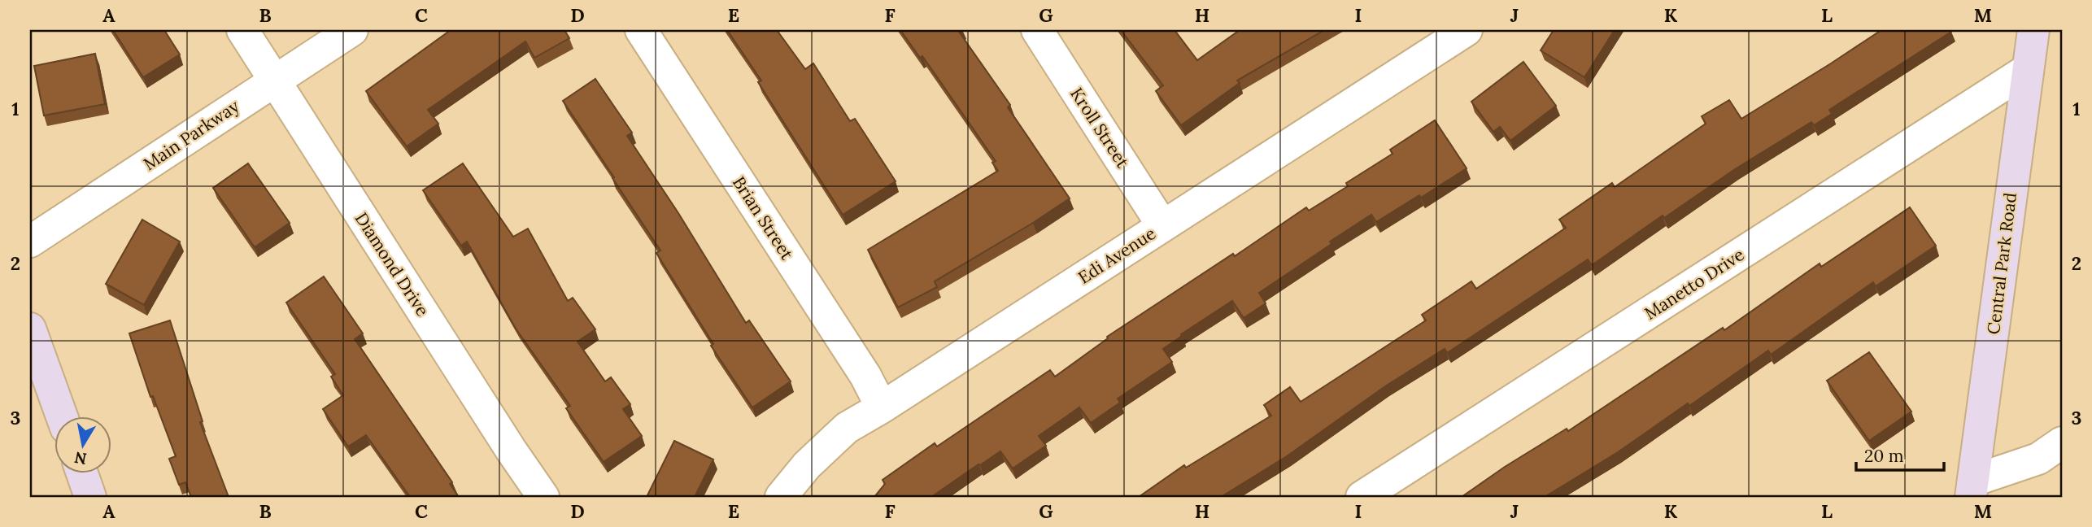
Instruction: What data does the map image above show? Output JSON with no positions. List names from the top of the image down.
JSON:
{
  "streets": {
    "street": [
      "Kroll Street",
      "Main Parkway",
      "Brian Street",
      "Edi Avenue",
      "Central Park Road",
      "Diamond Drive",
      "Manetto Drive"
    ]
  },
  "crossings": [
    ["Kroll Street", "Edi Avenue"],
    ["Main Parkway", "Diamond Drive"],
    ["Brian Street", "Edi Avenue"],
    ["Central Park Road", "Manetto Drive"]
  ],
  "scale_bar": "20 m",
  "north": "bottom",
  "grid": {
    "columns": [
      "A",
      "B",
      "C",
      "D",
      "E",
      "F",
      "G",
      "H",
      "I",
      "J",
      "K",
      "L",
      "M"
    ],
    "rows": ["1", "2", "3"]
  }
}
